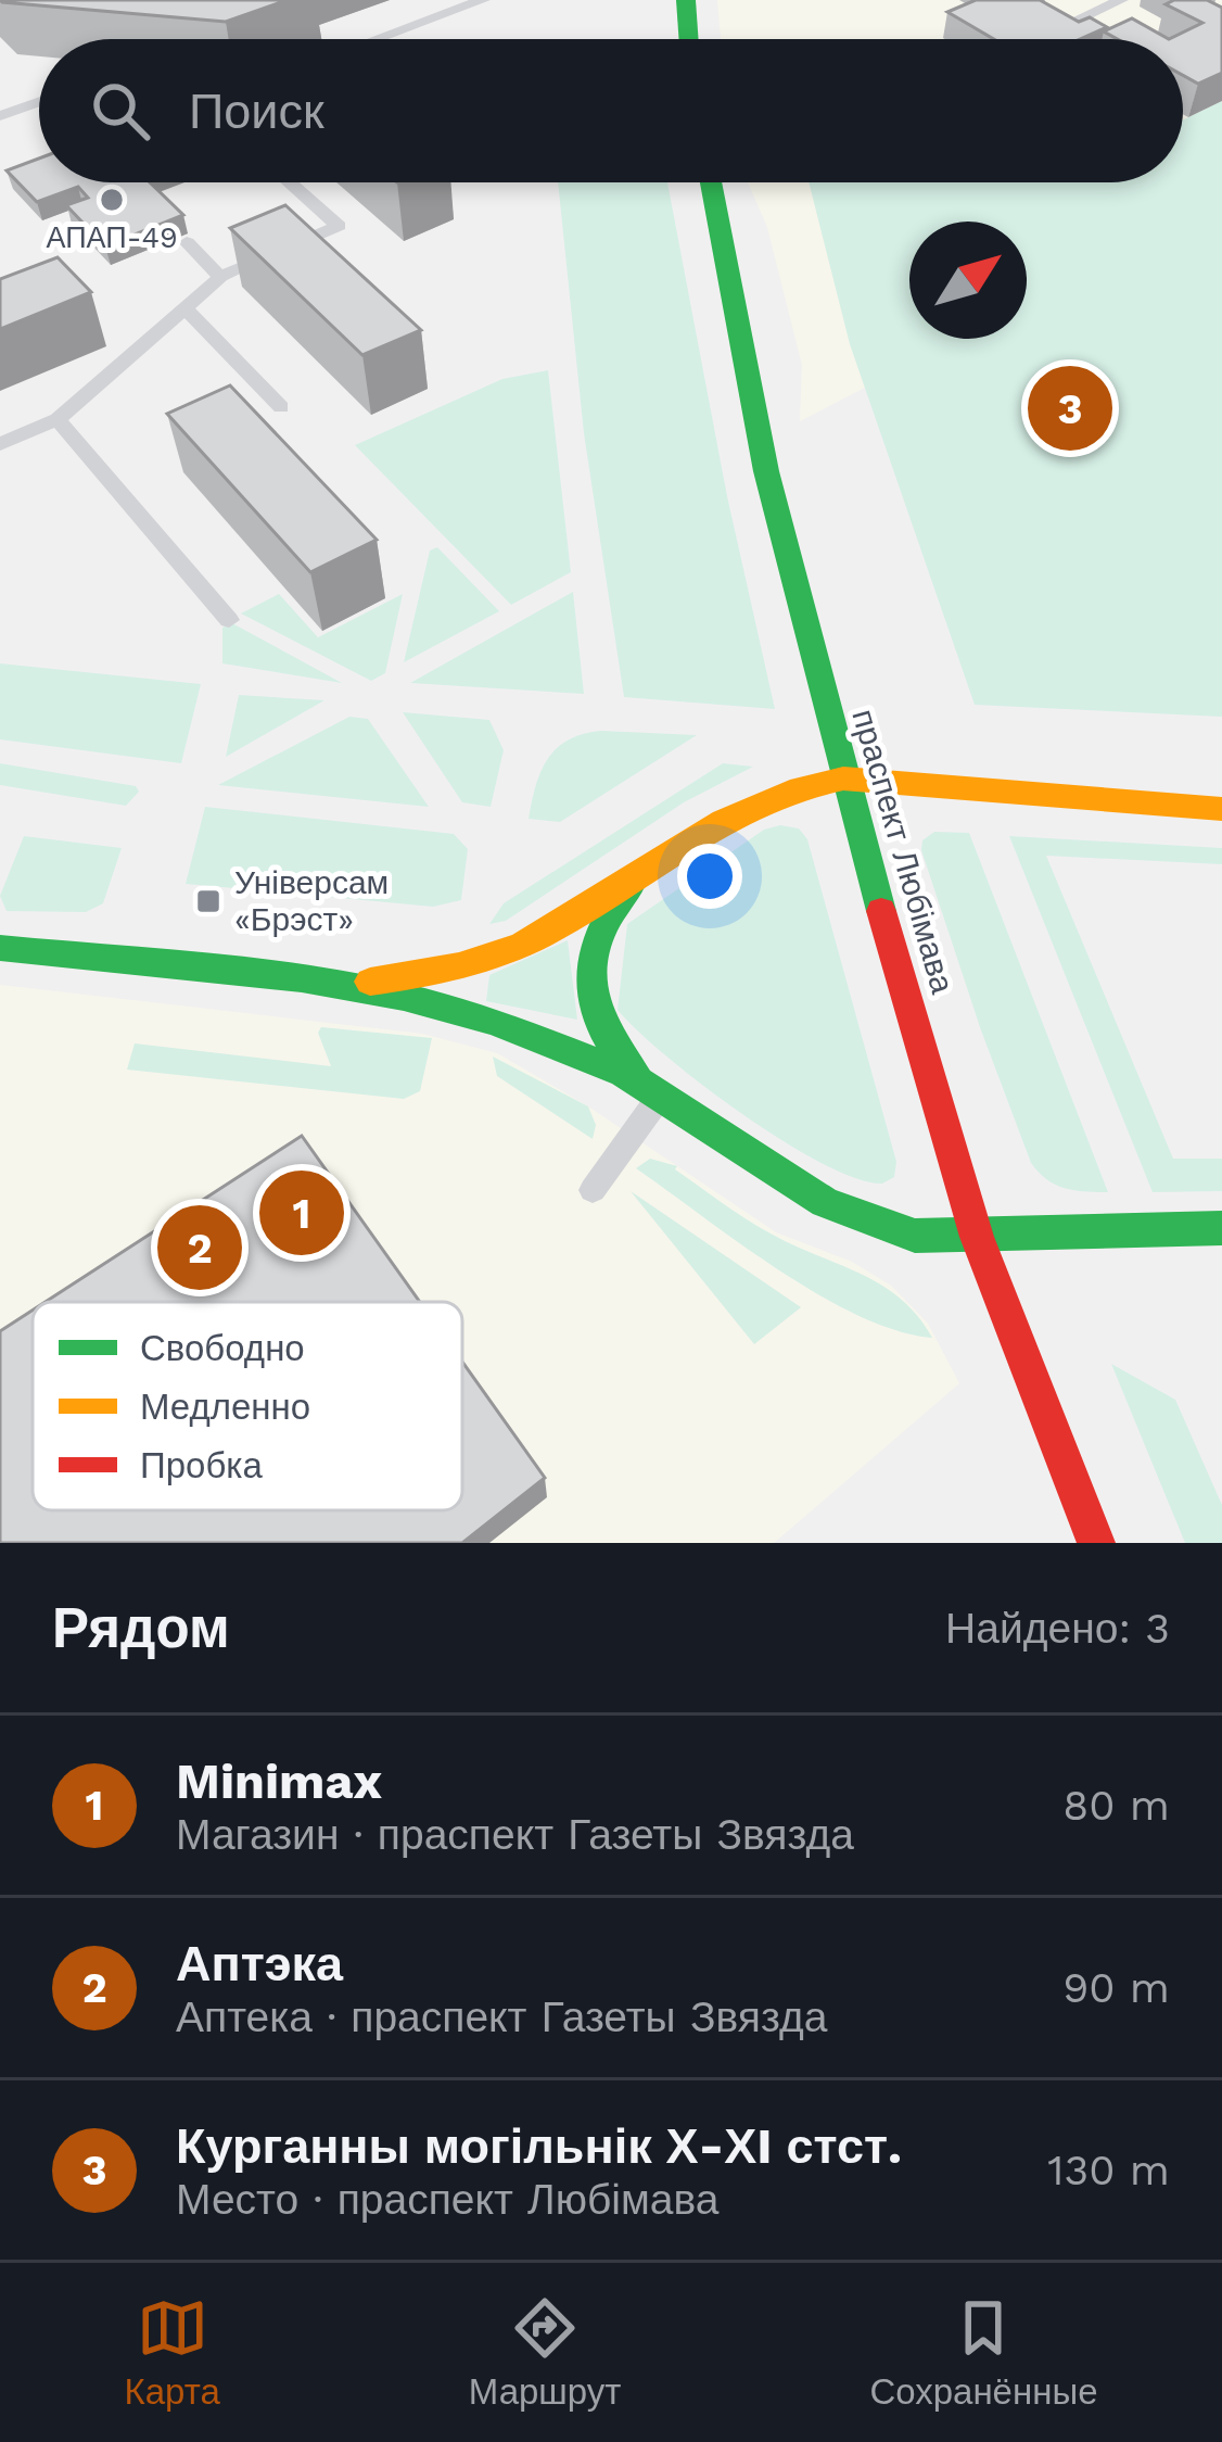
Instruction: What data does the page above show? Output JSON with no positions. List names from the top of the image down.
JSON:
{
  "streets": {
    "main road": ["праспект Любімава"]
  },
  "places": {
    "other": ["АПАП-49"],
    "transit": ["Універсам «Брэст»"]
  },
  "legend": ["Свободно", "Медленно", "Пробка"],
  "north": "top right",
  "page": {
    "search": "Поиск",
    "pins": ["3", "1", "2"],
    "heading": ["Рядом", "Найдено: 3"],
    "list": [
      {
        "mark": "1",
        "name": "Minimax",
        "note": "Магазин · праспект Газеты Звязда",
        "value": "80 m"
      },
      {
        "mark": "2",
        "name": "Аптэка",
        "note": "Аптека · праспект Газеты Звязда",
        "value": "90 m"
      },
      {
        "mark": "3",
        "name": "Курганны могільнік Х-ХI стст.",
        "note": "Место · праспект Любімава",
        "value": "130 m"
      }
    ],
    "nav": ["Карта", "Маршрут", "Сохранённые"]
  }
}
